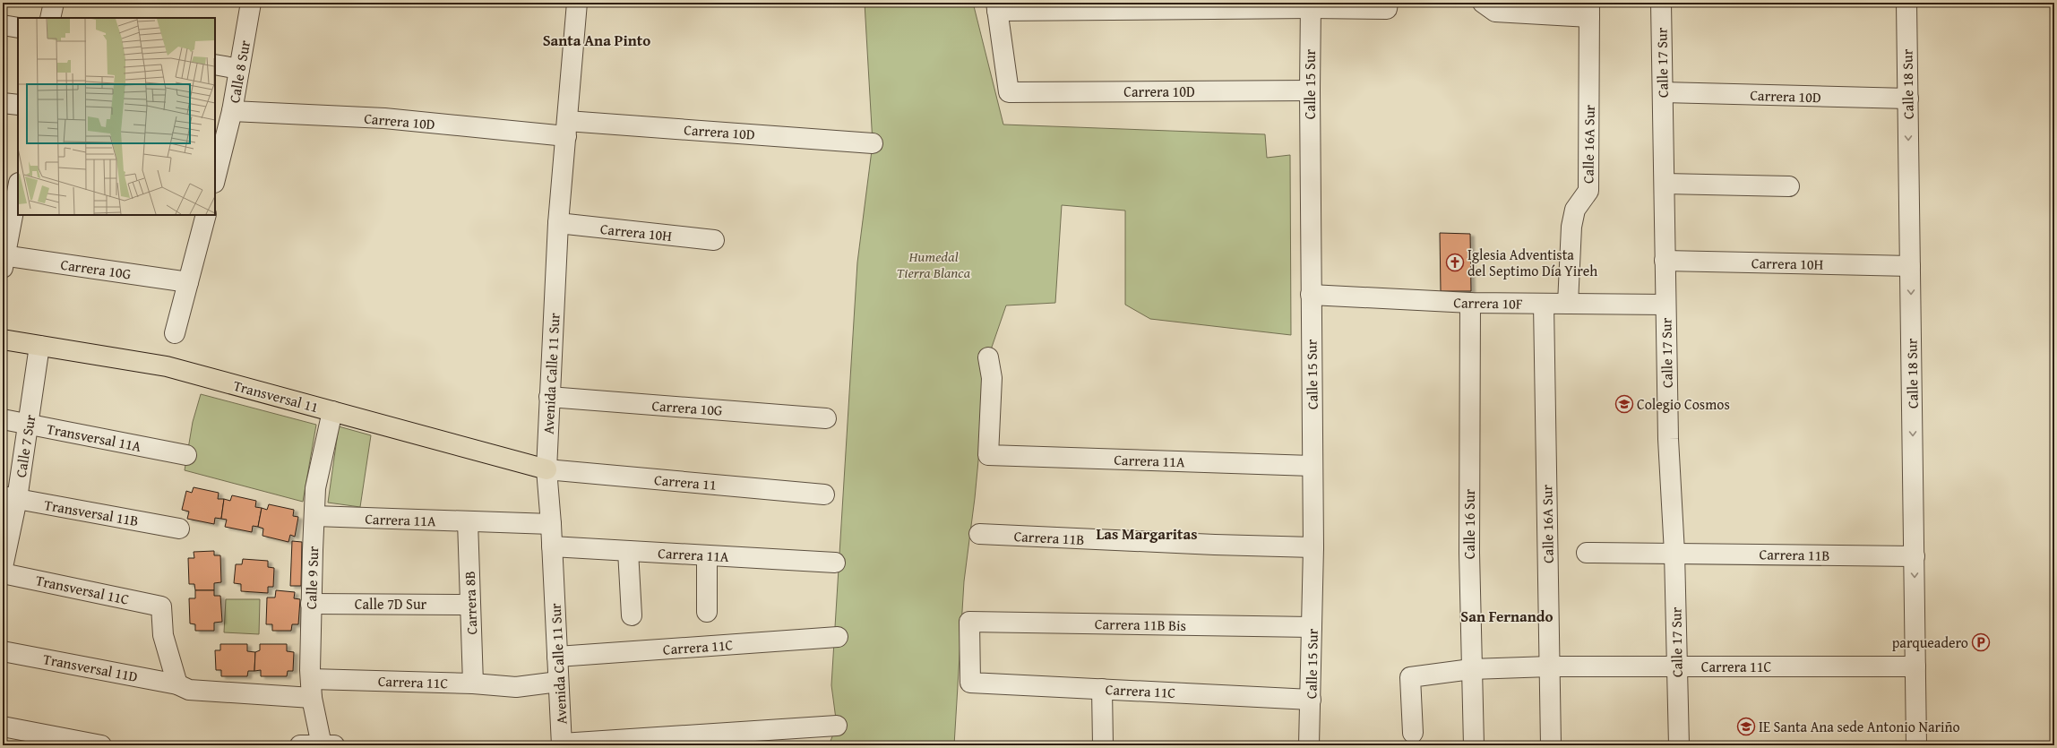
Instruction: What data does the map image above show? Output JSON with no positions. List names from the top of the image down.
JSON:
{
  "streets": {
    "main road": ["Transversal 11"],
    "street": [
      "Calle 17 Sur",
      "Calle 8 Sur",
      "Calle 15 Sur",
      "Calle 18 Sur",
      "Carrera 10D",
      "Calle 16A Sur",
      "Carrera 10H",
      "Carrera 10G",
      "Carrera 10F",
      "Avenida Calle 11 Sur",
      "Transversal 11A",
      "Calle 7 Sur",
      "Carrera 11A",
      "Carrera 11",
      "Transversal 11B",
      "Calle 16 Sur",
      "Carrera 11B",
      "Calle 9 Sur",
      "Transversal 11C",
      "Carrera 8B",
      "Calle 7D Sur",
      "Carrera 11B Bis",
      "Carrera 11C",
      "Transversal 11D"
    ]
  },
  "crossings": [
    ["Calle 17 Sur", "Carrera 10D"],
    ["Calle 17 Sur", "Carrera 10H"],
    ["Calle 17 Sur", "Carrera 10F"],
    ["Calle 17 Sur", "Carrera 11B"],
    ["Calle 17 Sur", "Carrera 11C"],
    ["Calle 8 Sur", "Carrera 10D"],
    ["Calle 15 Sur", "Carrera 10D"],
    ["Calle 15 Sur", "Carrera 10F"],
    ["Calle 15 Sur", "Carrera 11A"],
    ["Calle 15 Sur", "Carrera 11B"],
    ["Calle 15 Sur", "Carrera 11B Bis"],
    ["Calle 15 Sur", "Carrera 11C"],
    ["Calle 18 Sur", "Carrera 10D"],
    ["Calle 18 Sur", "Carrera 10H"],
    ["Calle 18 Sur", "Carrera 11B"],
    ["Calle 18 Sur", "Carrera 11C"],
    ["Carrera 10D", "Avenida Calle 11 Sur"],
    ["Calle 16A Sur", "Carrera 10F"],
    ["Calle 16A Sur", "Carrera 11C"],
    ["Carrera 10H", "Avenida Calle 11 Sur"],
    ["Carrera 10G", "Avenida Calle 11 Sur"],
    ["Carrera 10F", "Calle 16 Sur"],
    ["Avenida Calle 11 Sur", "Transversal 11"],
    ["Avenida Calle 11 Sur", "Carrera 11A"],
    ["Avenida Calle 11 Sur", "Carrera 11"],
    ["Avenida Calle 11 Sur", "Carrera 11C"],
    ["Transversal 11", "Calle 7 Sur"],
    ["Transversal 11", "Carrera 11"],
    ["Transversal 11", "Calle 9 Sur"],
    ["Transversal 11A", "Calle 7 Sur"],
    ["Calle 7 Sur", "Transversal 11B"],
    ["Carrera 11A", "Calle 9 Sur"],
    ["Carrera 11A", "Carrera 8B"],
    ["Calle 16 Sur", "Carrera 11C"],
    ["Calle 9 Sur", "Calle 7D Sur"],
    ["Calle 9 Sur", "Carrera 11C"],
    ["Transversal 11C", "Transversal 11D"],
    ["Carrera 8B", "Calle 7D Sur"],
    ["Carrera 8B", "Carrera 11C"],
    ["Carrera 11B Bis", "Carrera 11C"]
  ],
  "one_way": ["Calle 18 Sur"],
  "districts": ["Santa Ana Pinto", "Las Margaritas", "San Fernando"],
  "parks": ["Humedal Tierra Blanca"],
  "places": {
    "church": ["Iglesia Adventista del Septimo Día Yireh"],
    "school or university": ["Colegio Cosmos", "IE Santa Ana sede Antonio Nariño"],
    "parking": ["parqueadero"]
  }
}
